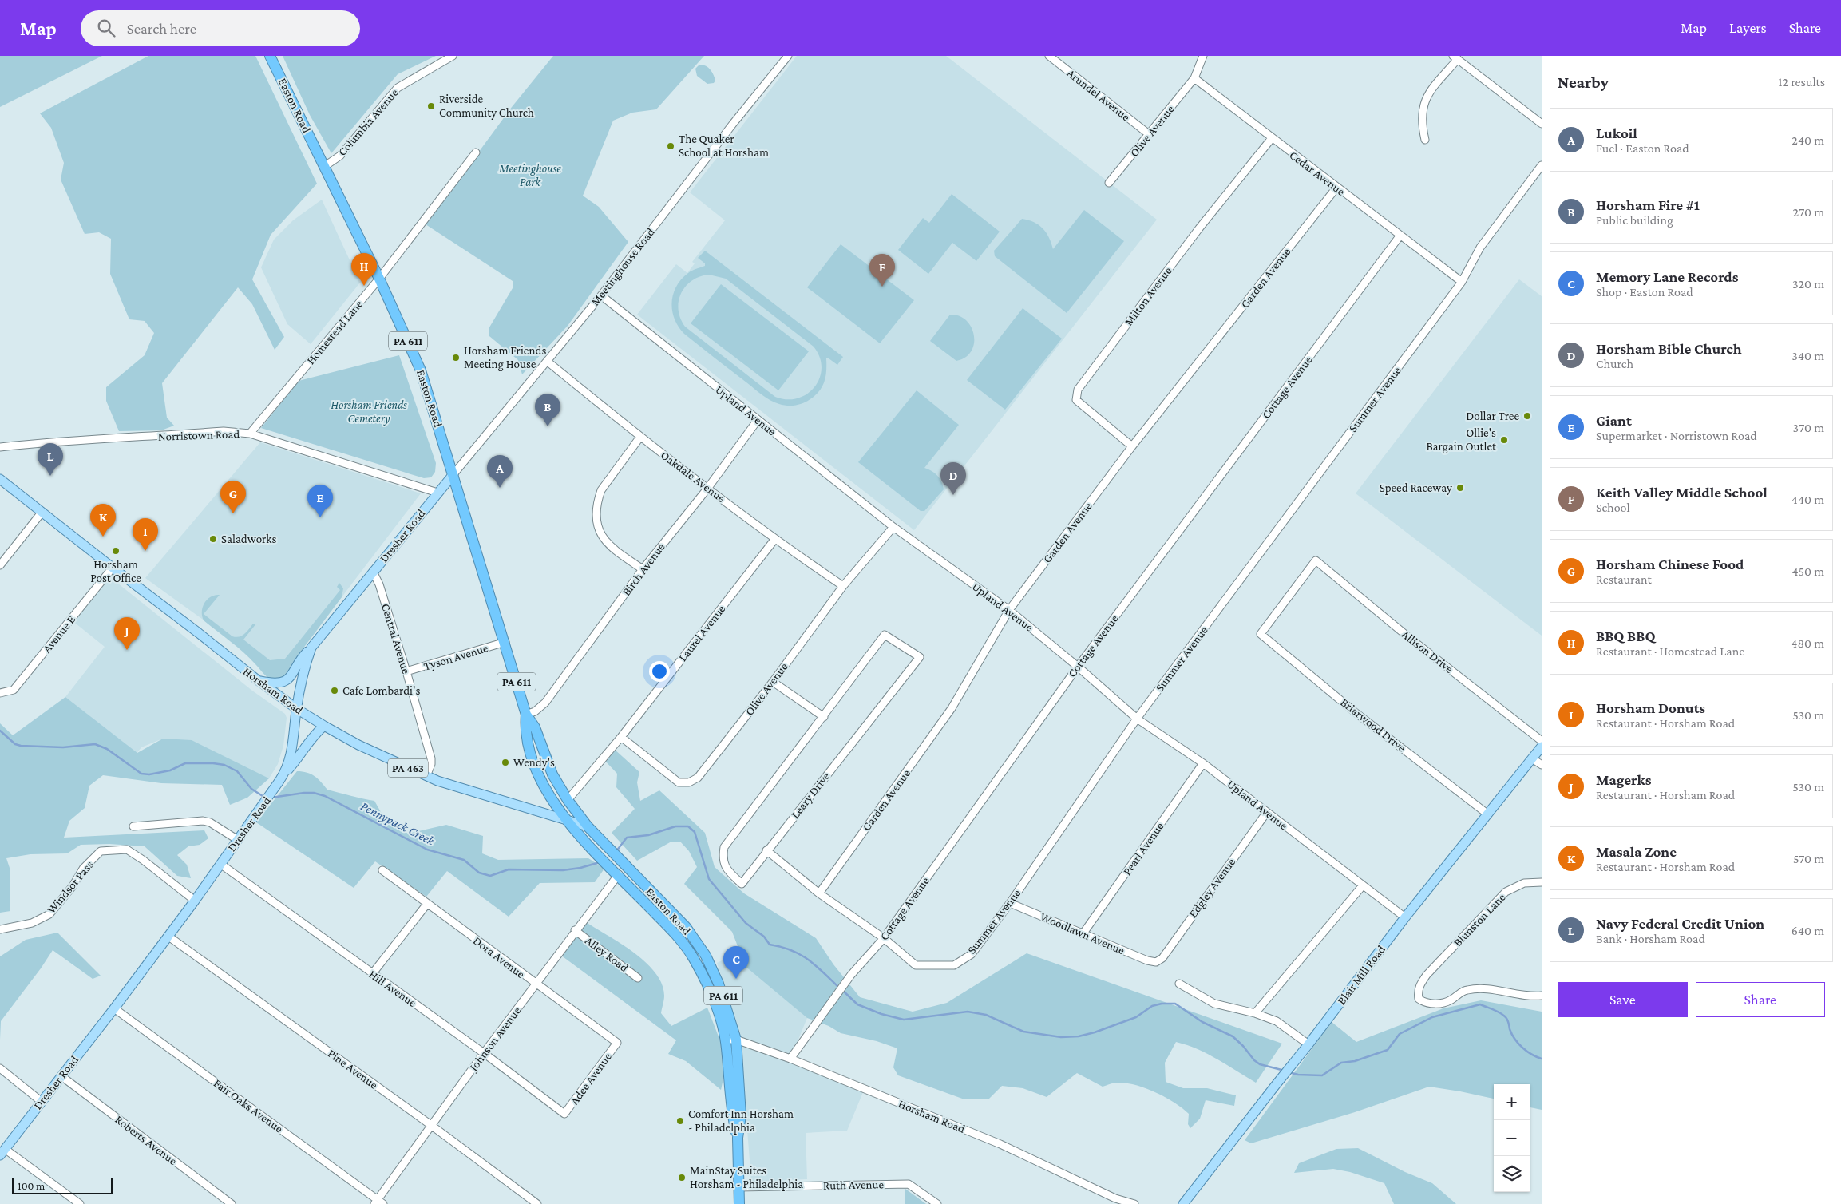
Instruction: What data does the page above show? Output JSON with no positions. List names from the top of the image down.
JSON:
{
  "streets": {
    "highway": ["Easton Road", "PA 611"],
    "main road": [
      "Dresher Road",
      "Horsham Road",
      "PA 463",
      "Blair Mill Road"
    ],
    "street": [
      "Arundel Avenue",
      "Columbia Avenue",
      "Olive Avenue",
      "Cedar Avenue",
      "Meetinghouse Road",
      "Garden Avenue",
      "Milton Avenue",
      "Homestead Lane",
      "Cottage Avenue",
      "Summer Avenue",
      "Upland Avenue",
      "Norristown Road",
      "Oakdale Avenue",
      "Birch Avenue",
      "Laurel Avenue",
      "Avenue E",
      "Central Avenue",
      "Allison Drive",
      "Tyson Avenue",
      "Briarwood Drive",
      "Leary Drive",
      "Pearl Avenue",
      "Windsor Pass",
      "Edgley Avenue",
      "Blunston Lane",
      "Woodlawn Avenue",
      "Alley Road",
      "Dora Avenue",
      "Hill Avenue",
      "Johnson Avenue",
      "Pine Avenue",
      "Adee Avenue",
      "Fair Oaks Avenue",
      "Roberts Avenue",
      "Ruth Avenue"
    ]
  },
  "crossings": [
    ["Arundel Avenue", "Olive Avenue"],
    ["Easton Road", "Columbia Avenue"],
    ["Easton Road", "Meetinghouse Road"],
    ["Easton Road", "Homestead Lane"],
    ["Easton Road", "Dresher Road"],
    ["Easton Road", "Birch Avenue"],
    ["Easton Road", "Laurel Avenue"],
    ["Easton Road", "Tyson Avenue"],
    ["Easton Road", "Horsham Road"],
    ["Easton Road", "Johnson Avenue"],
    ["Easton Road", "Ruth Avenue"],
    ["Olive Avenue", "Cedar Avenue"],
    ["Olive Avenue", "Upland Avenue"],
    ["Olive Avenue", "Oakdale Avenue"],
    ["Olive Avenue", "Laurel Avenue"],
    ["Cedar Avenue", "Garden Avenue"],
    ["Cedar Avenue", "Milton Avenue"],
    ["Cedar Avenue", "Cottage Avenue"],
    ["Cedar Avenue", "Summer Avenue"],
    ["Meetinghouse Road", "Upland Avenue"],
    ["Meetinghouse Road", "Oakdale Avenue"],
    ["Meetinghouse Road", "Dresher Road"],
    ["Garden Avenue", "Milton Avenue"],
    ["Garden Avenue", "Summer Avenue"],
    ["Garden Avenue", "Upland Avenue"],
    ["Homestead Lane", "Norristown Road"],
    ["Cottage Avenue", "Summer Avenue"],
    ["Cottage Avenue", "Upland Avenue"],
    ["Cottage Avenue", "Horsham Road"],
    ["Summer Avenue", "Upland Avenue"],
    ["Summer Avenue", "Leary Drive"],
    ["Summer Avenue", "Woodlawn Avenue"],
    ["Upland Avenue", "Birch Avenue"],
    ["Upland Avenue", "Pearl Avenue"],
    ["Upland Avenue", "Edgley Avenue"],
    ["Upland Avenue", "Blair Mill Road"],
    ["Norristown Road", "Dresher Road"],
    ["Oakdale Avenue", "Birch Avenue"],
    ["Oakdale Avenue", "Laurel Avenue"],
    ["Dresher Road", "Central Avenue"],
    ["Dresher Road", "Horsham Road"],
    ["Dresher Road", "Windsor Pass"],
    ["Dresher Road", "Hill Avenue"],
    ["Dresher Road", "Pine Avenue"],
    ["Dresher Road", "Fair Oaks Avenue"],
    ["Dresher Road", "Roberts Avenue"],
    ["Avenue E", "Horsham Road"],
    ["Central Avenue", "Tyson Avenue"],
    ["Central Avenue", "Horsham Road"],
    ["Allison Drive", "Briarwood Drive"],
    ["Briarwood Drive", "Blair Mill Road"],
    ["Pearl Avenue", "Woodlawn Avenue"],
    ["Edgley Avenue", "Woodlawn Avenue"],
    ["Alley Road", "Johnson Avenue"],
    ["Dora Avenue", "Johnson Avenue"],
    ["Dora Avenue", "Adee Avenue"],
    ["Hill Avenue", "Johnson Avenue"],
    ["Hill Avenue", "Adee Avenue"],
    ["Johnson Avenue", "Pine Avenue"],
    ["Johnson Avenue", "Fair Oaks Avenue"]
  ],
  "water": ["Pennypack Creek"],
  "parks": ["Meetinghouse Park", "Horsham Friends Cemetery"],
  "places": [
    "Riverside Community Church",
    "The Quaker School at Horsham",
    "Horsham Friends Meeting House",
    "Dollar Tree",
    "Ollie's Bargain Outlet",
    "Speed Raceway",
    "Saladworks",
    "Horsham Post Office",
    "Cafe Lombardi's",
    "Wendy's",
    "Comfort Inn Horsham - Philadelphia",
    "MainStay Suites Horsham - Philadelphia"
  ],
  "scale_bar": "100 m",
  "page": {
    "header": "Map",
    "search": "Search here",
    "nav": ["Map", "Layers", "Share"],
    "heading": ["Nearby", "12 results"],
    "list": [
      {
        "mark": "A",
        "name": "Lukoil",
        "note": "Fuel · Easton Road",
        "value": "240 m"
      },
      {
        "mark": "B",
        "name": "Horsham Fire #1",
        "note": "Public building",
        "value": "270 m"
      },
      {
        "mark": "C",
        "name": "Memory Lane Records",
        "note": "Shop · Easton Road",
        "value": "320 m"
      },
      {
        "mark": "D",
        "name": "Horsham Bible Church",
        "note": "Church",
        "value": "340 m"
      },
      {
        "mark": "E",
        "name": "Giant",
        "note": "Supermarket · Norristown Road",
        "value": "370 m"
      },
      {
        "mark": "F",
        "name": "Keith Valley Middle School",
        "note": "School",
        "value": "440 m"
      },
      {
        "mark": "G",
        "name": "Horsham Chinese Food",
        "note": "Restaurant",
        "value": "450 m"
      },
      {
        "mark": "H",
        "name": "BBQ BBQ",
        "note": "Restaurant · Homestead Lane",
        "value": "480 m"
      },
      {
        "mark": "I",
        "name": "Horsham Donuts",
        "note": "Restaurant · Horsham Road",
        "value": "530 m"
      },
      {
        "mark": "J",
        "name": "Magerks",
        "note": "Restaurant · Horsham Road",
        "value": "530 m"
      },
      {
        "mark": "K",
        "name": "Masala Zone",
        "note": "Restaurant · Horsham Road",
        "value": "570 m"
      },
      {
        "mark": "L",
        "name": "Navy Federal Credit Union",
        "note": "Bank · Horsham Road",
        "value": "640 m"
      }
    ],
    "pins": [
      "H",
      "F",
      "B",
      "L",
      "A",
      "D",
      "G",
      "E",
      "K",
      "I",
      "J",
      "C"
    ],
    "buttons": ["Save", "Share"],
    "map_buttons": ["+", "−"],
    "scale": "100 m"
  }
}
